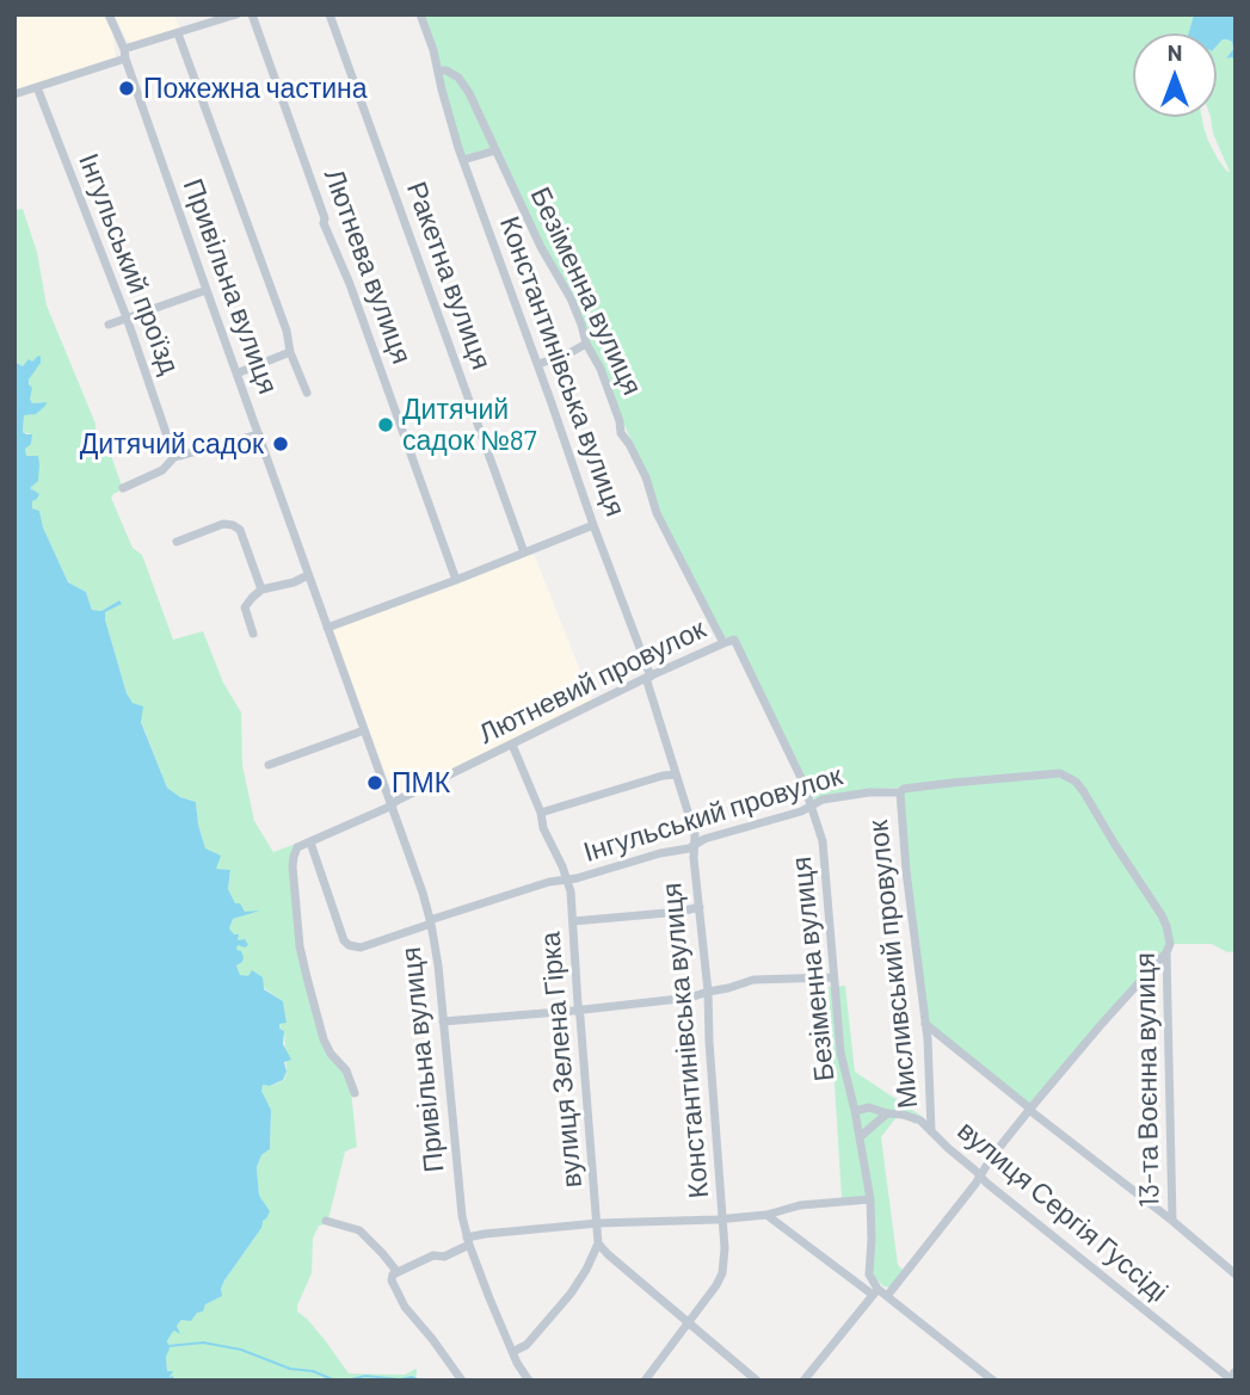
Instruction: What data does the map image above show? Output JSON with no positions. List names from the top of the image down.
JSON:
{
  "streets": {
    "street": [
      "Інгульський проїзд",
      "Лютнева вулиця",
      "Ракетна вулиця",
      "Привільна вулиця",
      "Безіменна вулиця",
      "Константинівська вулиця",
      "Лютневий провулок",
      "Інгульський провулок",
      "Мисливський провулок",
      "вулиця Зелена Гірка",
      "13-та Воєнна вулиця",
      "вулиця Сергія Гуссіді"
    ]
  },
  "crossings": [
    ["Привільна вулиця", "Лютневий провулок"],
    ["Привільна вулиця", "Інгульський провулок"],
    ["Привільна вулиця", "вулиця Зелена Гірка"],
    ["Безіменна вулиця", "Константинівська вулиця"],
    ["Безіменна вулиця", "Лютневий провулок"],
    ["Безіменна вулиця", "Інгульський провулок"],
    ["Безіменна вулиця", "вулиця Сергія Гуссіді"],
    ["Константинівська вулиця", "Лютневий провулок"],
    ["Константинівська вулиця", "Інгульський провулок"],
    ["Лютневий провулок", "Інгульський провулок"],
    ["Лютневий провулок", "вулиця Зелена Гірка"],
    ["Інгульський провулок", "Мисливський провулок"],
    ["Інгульський провулок", "вулиця Зелена Гірка"],
    ["Інгульський провулок", "13-та Воєнна вулиця"],
    ["Мисливський провулок", "вулиця Сергія Гуссіді"]
  ],
  "places": [
    "Пожежна частина",
    "Дитячий садок №87",
    "Дитячий садок",
    "ПМК"
  ],
  "north": "top"
}
